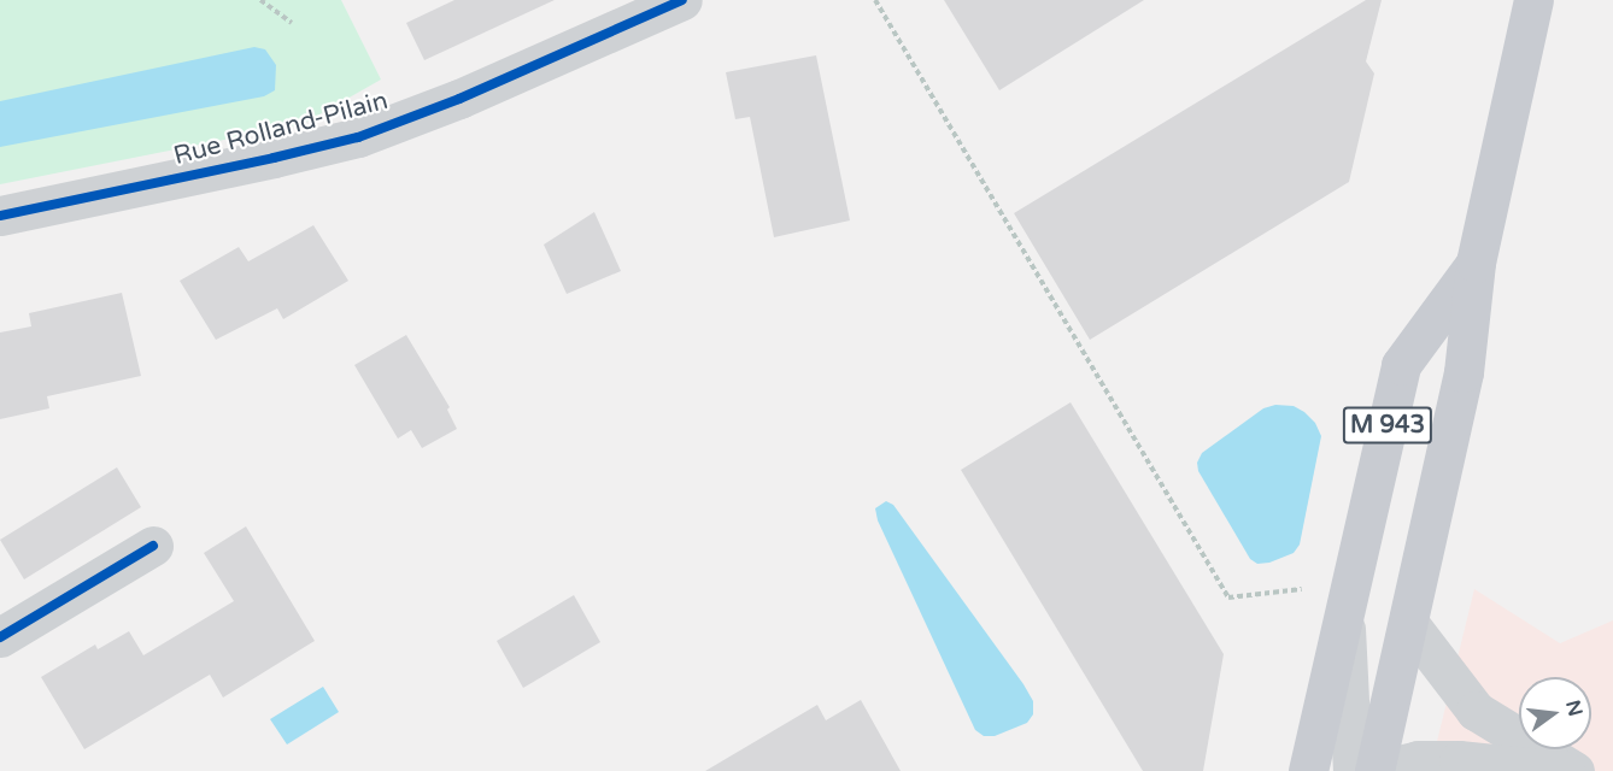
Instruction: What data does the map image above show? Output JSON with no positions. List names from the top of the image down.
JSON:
{
  "streets": {
    "main road": ["M 943"],
    "street": ["Rue Rolland-Pilain"]
  },
  "north": "right"
}
